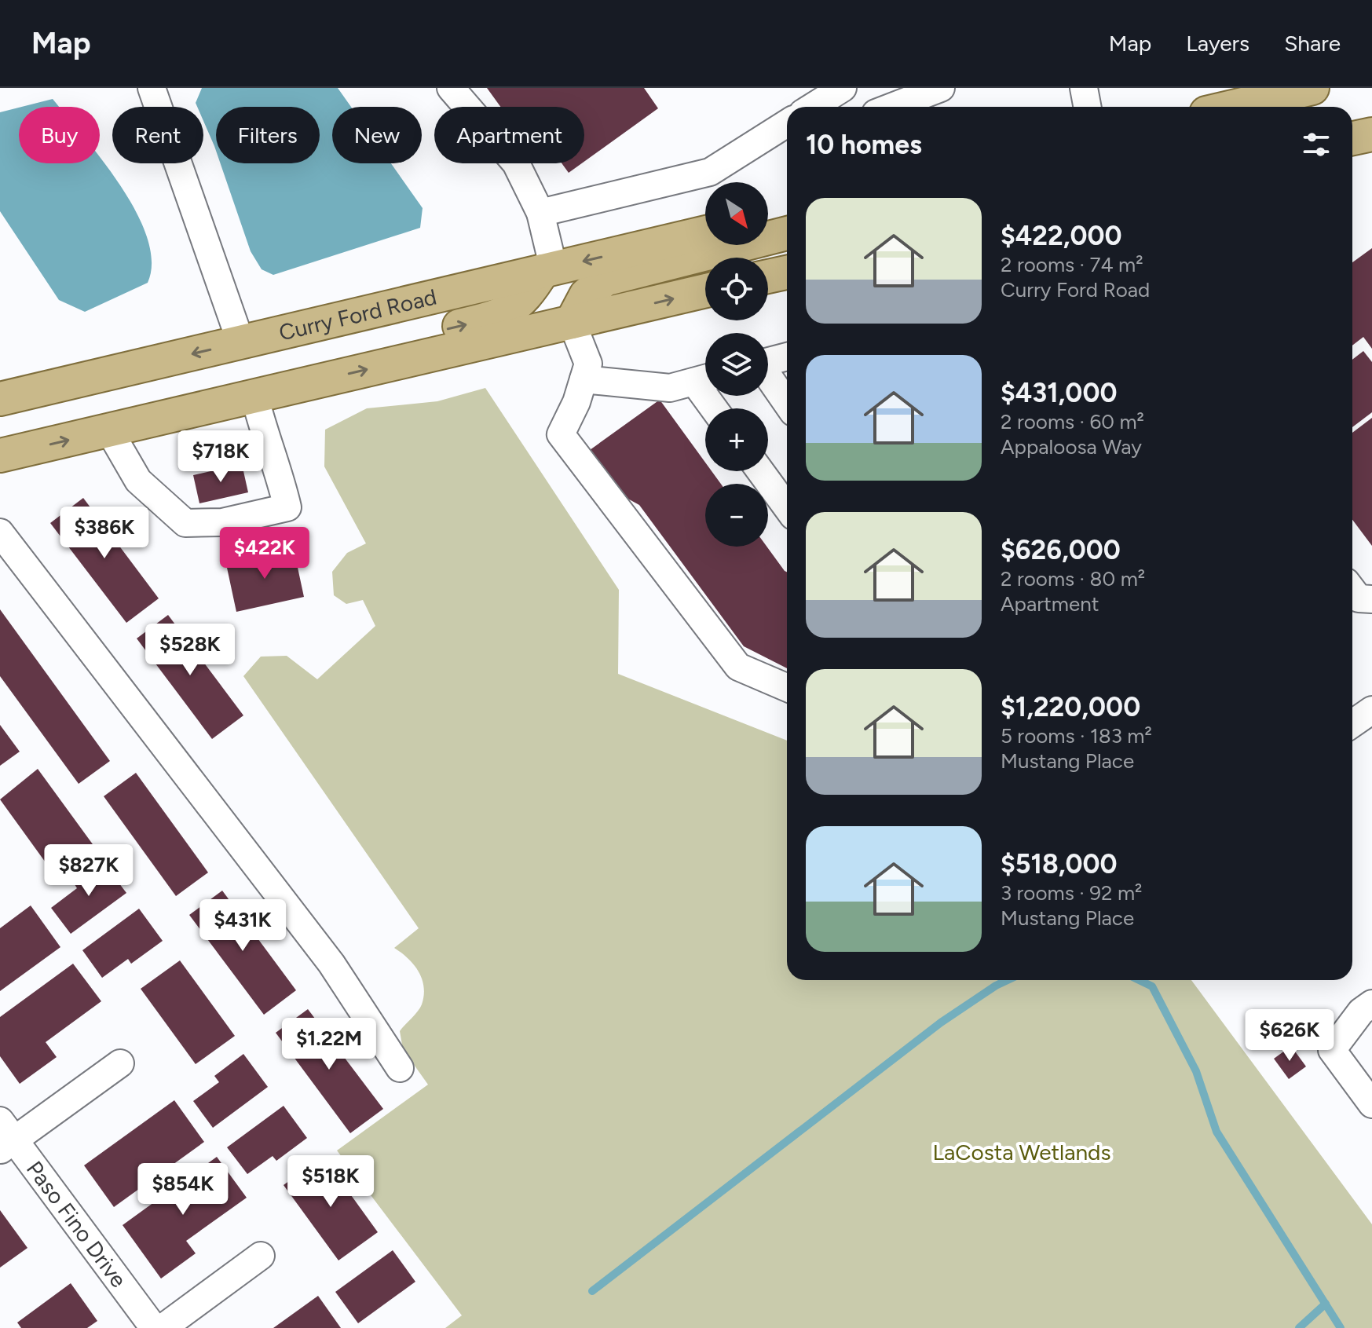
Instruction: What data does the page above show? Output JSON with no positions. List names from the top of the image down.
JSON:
{
  "streets": {
    "main road": ["Curry Ford Road"],
    "street": ["Paso Fino Drive"]
  },
  "parks": ["LaCosta Wetlands"],
  "north": "bottom right",
  "page": {
    "header": "Map",
    "nav": ["Map", "Layers", "Share"],
    "chip": [
      "Buy",
      "Rent",
      "Filters",
      "New",
      "Apartment"
    ],
    "heading": "10 homes",
    "map_buttons": ["+", "−"],
    "list": [
      {
        "name": "$422,000",
        "note": "2 rooms · 74 m² · Curry Ford Road"
      },
      {
        "name": "$431,000",
        "note": "2 rooms · 60 m² · Appaloosa Way"
      },
      {
        "name": "$626,000",
        "note": "2 rooms · 80 m² · Apartment"
      },
      {
        "name": "$1,220,000",
        "note": "5 rooms · 183 m² · Mustang Place"
      },
      {
        "name": "$518,000",
        "note": "3 rooms · 92 m² · Mustang Place"
      }
    ],
    "price": [
      "$718K",
      "$386K",
      "$422K",
      "$528K",
      "$827K",
      "$431K",
      "$626K",
      "$1.22M",
      "$518K",
      "$854K"
    ]
  }
}
